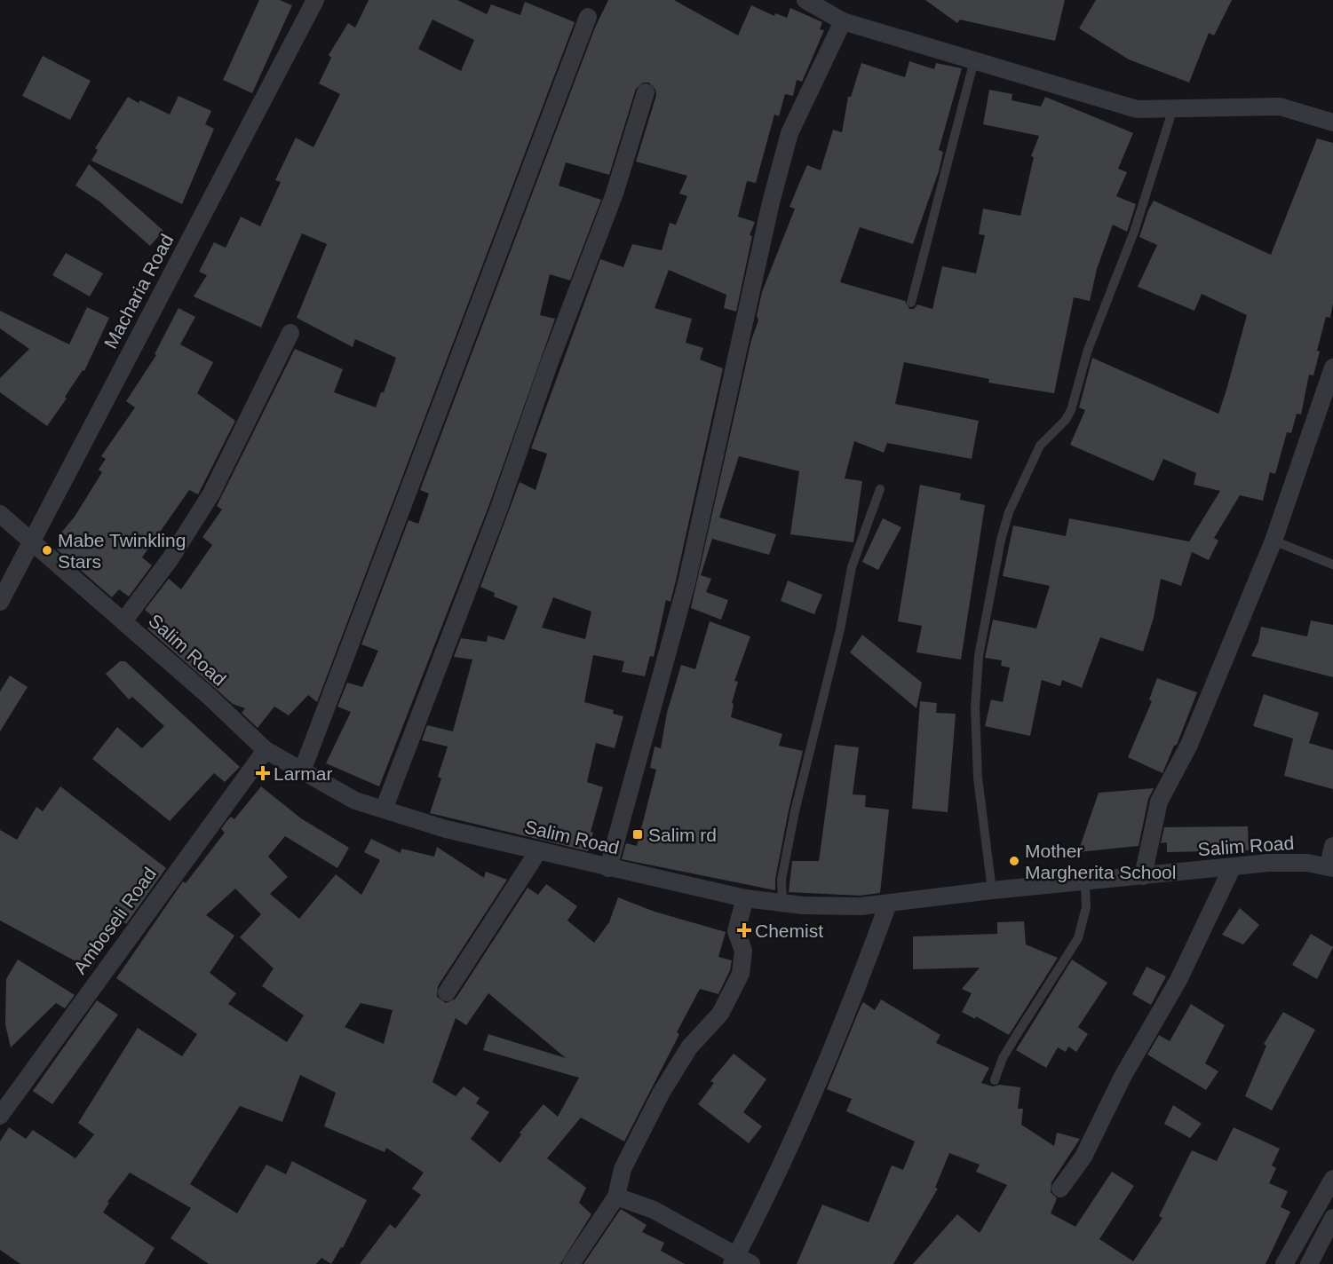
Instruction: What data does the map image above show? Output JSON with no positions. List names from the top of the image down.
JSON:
{
  "streets": {
    "street": ["Macharia Road", "Salim Road", "Amboseli Road"]
  },
  "crossings": [
    ["Macharia Road", "Salim Road"],
    ["Salim Road", "Amboseli Road"]
  ],
  "places": {
    "other": ["Mabe Twinkling Stars", "Mother Margherita School"],
    "health": ["Larmar", "Chemist"],
    "transit": ["Salim rd"]
  }
}
